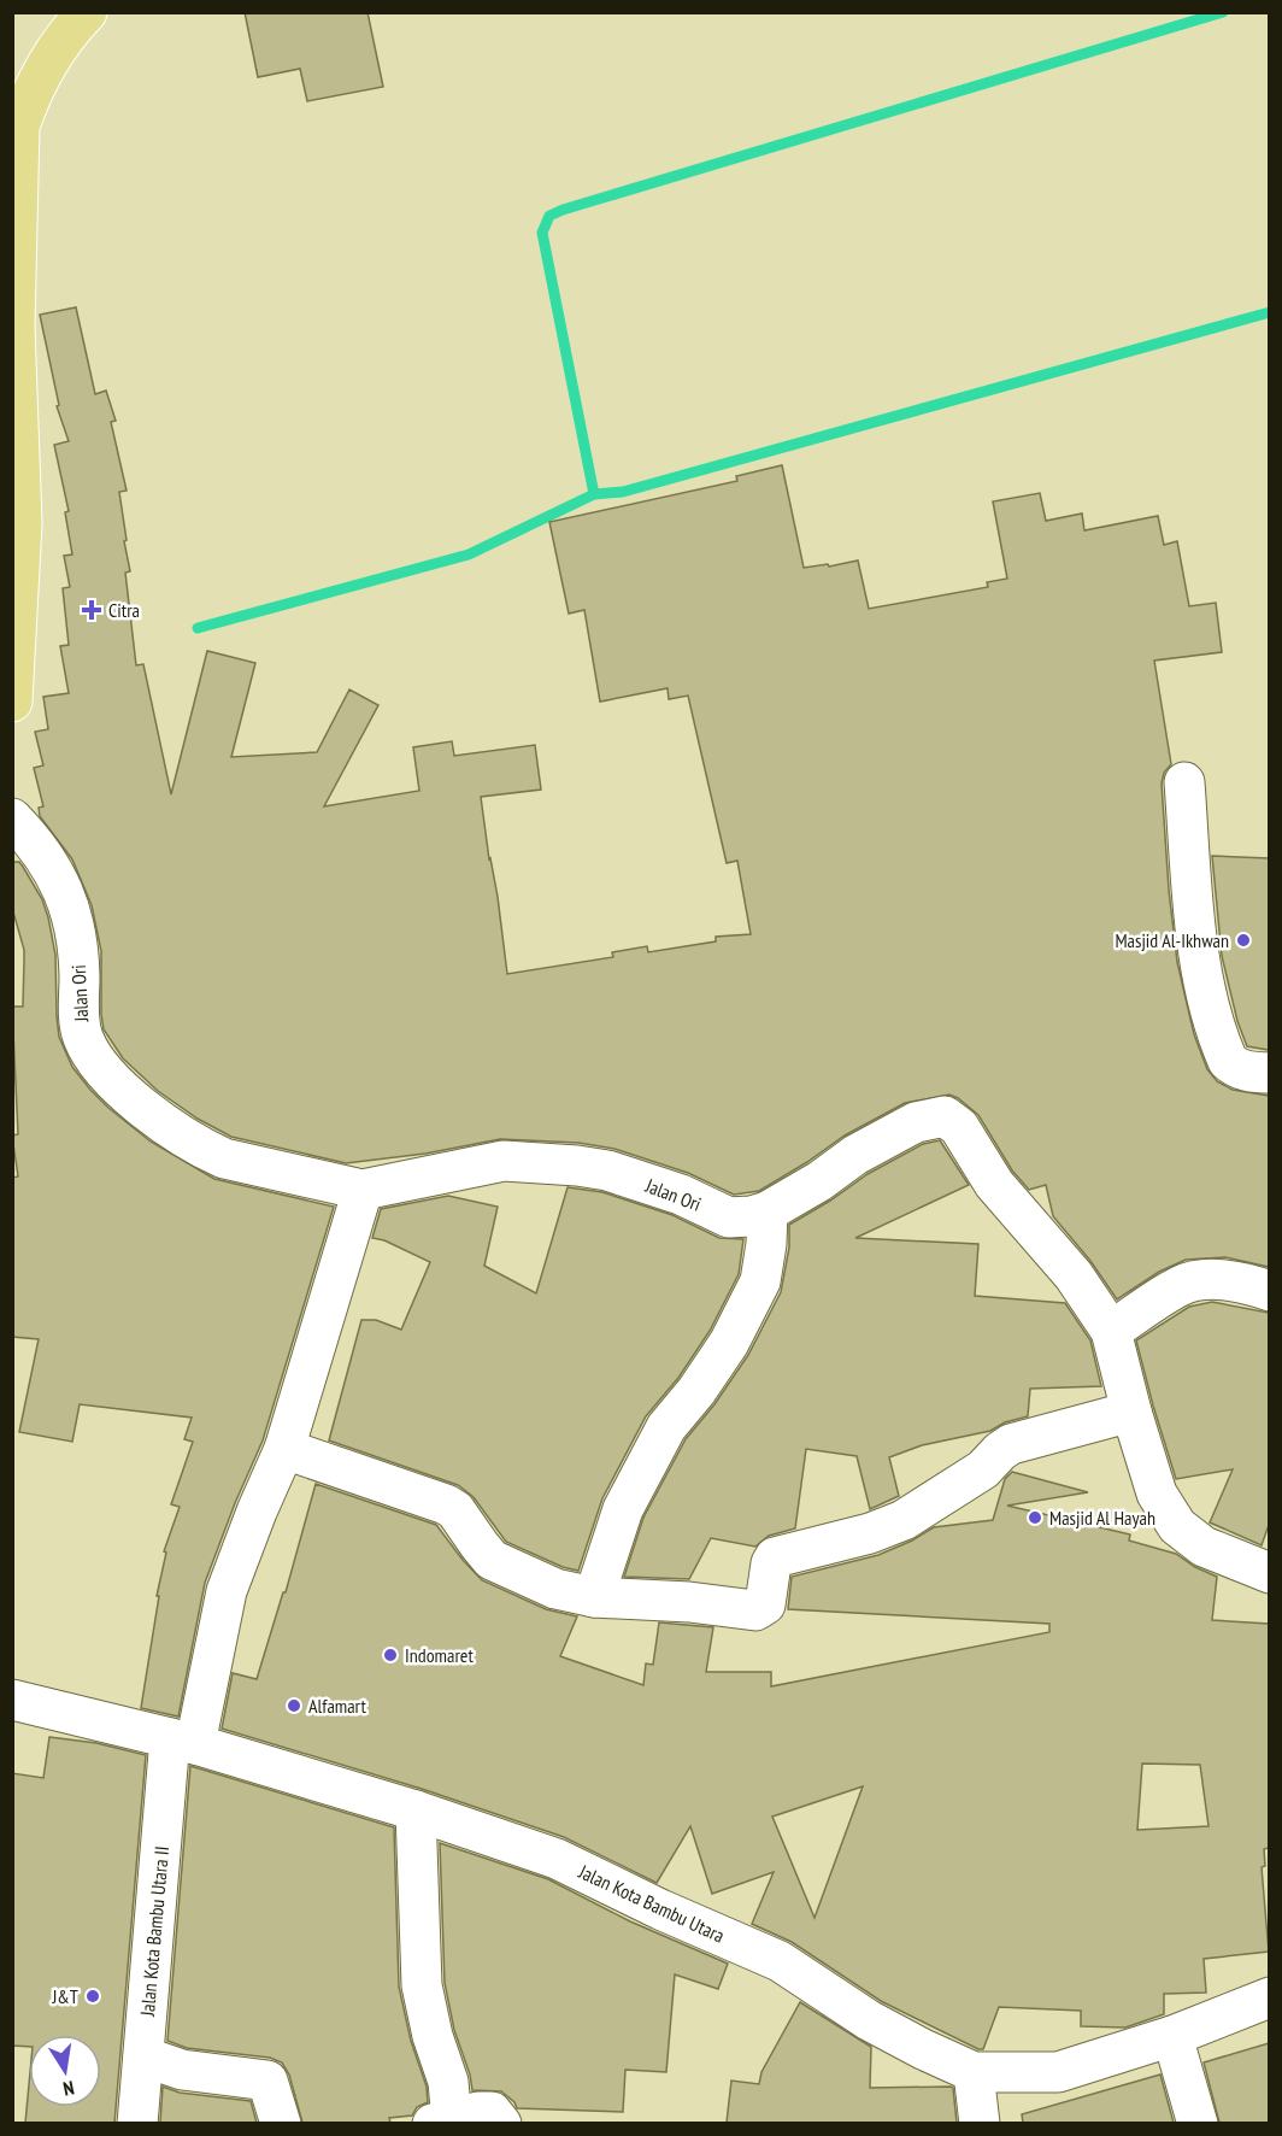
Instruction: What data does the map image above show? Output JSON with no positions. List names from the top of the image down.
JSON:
{
  "streets": {
    "street": ["Jalan Ori", "Jalan Kota Bambu Utara", "Jalan Kota Bambu Utara II"]
  },
  "crossings": [
    ["Jalan Ori", "Jalan Kota Bambu Utara II"],
    ["Jalan Kota Bambu Utara", "Jalan Kota Bambu Utara II"]
  ],
  "places": {
    "health": ["Citra"],
    "other": [
      "Masjid Al-Ikhwan",
      "Masjid Al Hayah",
      "Indomaret",
      "Alfamart",
      "J&T"
    ]
  },
  "north": "bottom"
}
